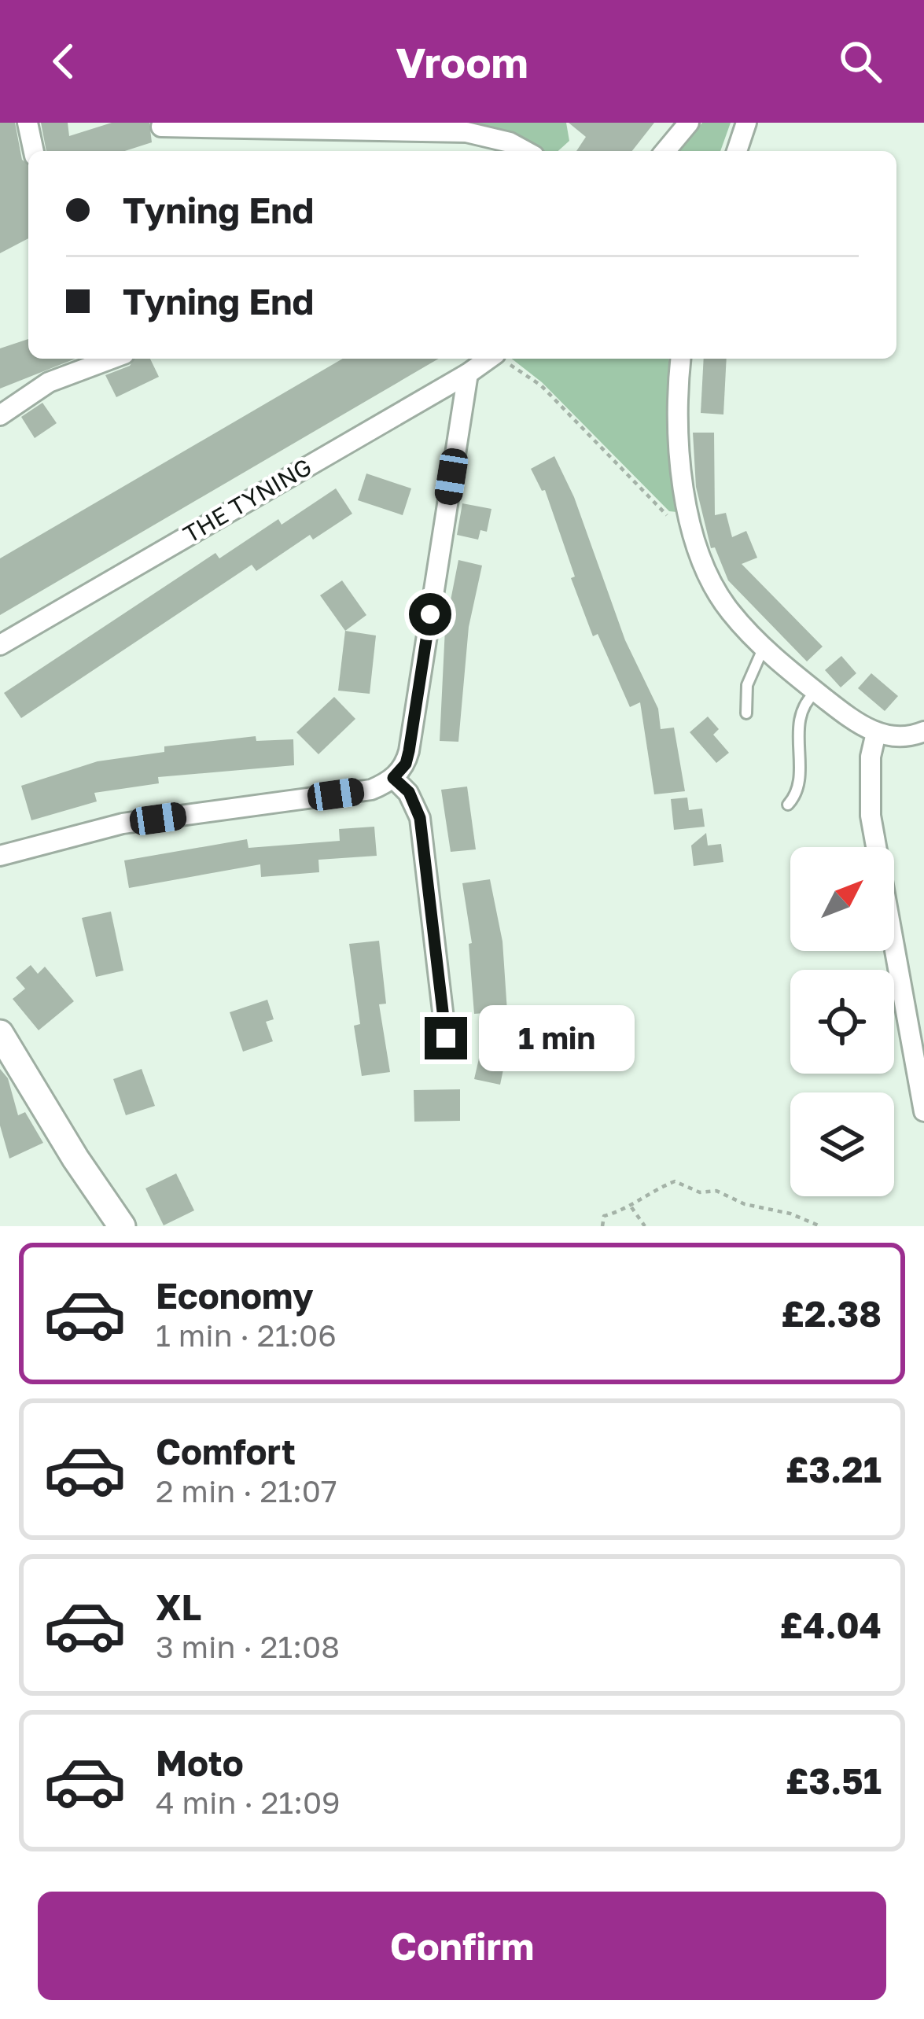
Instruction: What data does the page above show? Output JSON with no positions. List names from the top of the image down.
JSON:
{
  "streets": {
    "street": ["THE TYNING"]
  },
  "north": "top right",
  "page": {
    "header": "Vroom",
    "banner": ["Tyning End", "Tyning End"],
    "bubble": "1 min",
    "list": [
      {
        "name": "Economy",
        "note": "1 min · 21:06",
        "value": "£2.38"
      },
      {
        "name": "Comfort",
        "note": "2 min · 21:07",
        "value": "£3.21"
      },
      {
        "name": "XL",
        "note": "3 min · 21:08",
        "value": "£4.04"
      },
      {
        "name": "Moto",
        "note": "4 min · 21:09",
        "value": "£3.51"
      }
    ],
    "buttons": "Confirm"
  }
}
